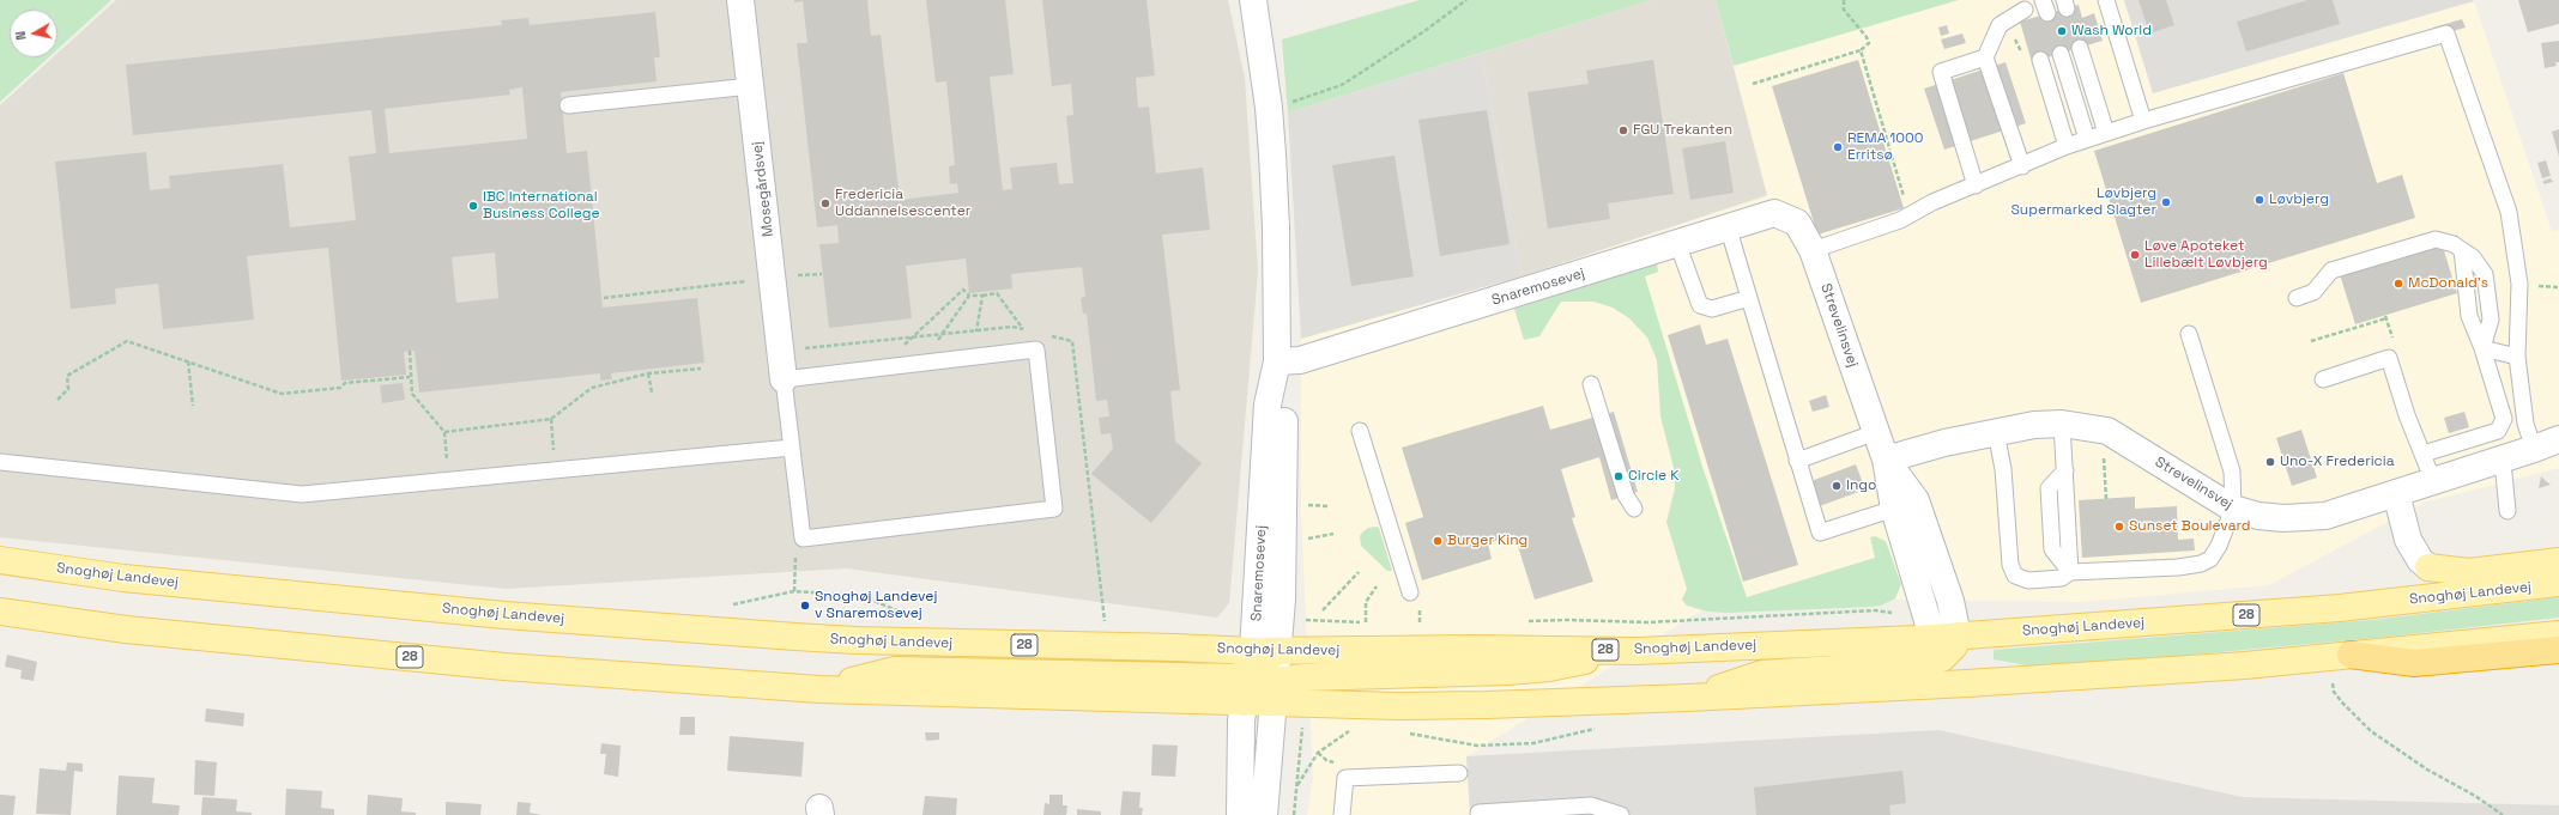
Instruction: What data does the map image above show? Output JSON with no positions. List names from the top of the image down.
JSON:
{
  "streets": {
    "main road": ["Snoghøj Landevej", "28"],
    "street": ["Mosegårdsvej", "Snaremosevej", "Strevelinsvej"]
  },
  "crossings": [
    ["Snaremosevej", "Strevelinsvej"],
    ["Snaremosevej", "Snoghøj Landevej"],
    ["Snaremosevej", "28"],
    ["Strevelinsvej", "Snoghøj Landevej"]
  ],
  "places": [
    "Wash World",
    "FGU Trekanten",
    "REMA 1000 Erritsø",
    "Løvbjerg",
    "Løvbjerg Supermarked Slagter",
    "Fredericia Uddannelsescenter",
    "IBC International Business College",
    "Løve Apoteket Lillebælt Løvbjerg",
    "McDonald's",
    "Uno-X Fredericia",
    "Circle K",
    "Ingo",
    "Sunset Boulevard",
    "Burger King",
    "Snoghøj Landevej v Snaremosevej"
  ],
  "north": "left"
}
